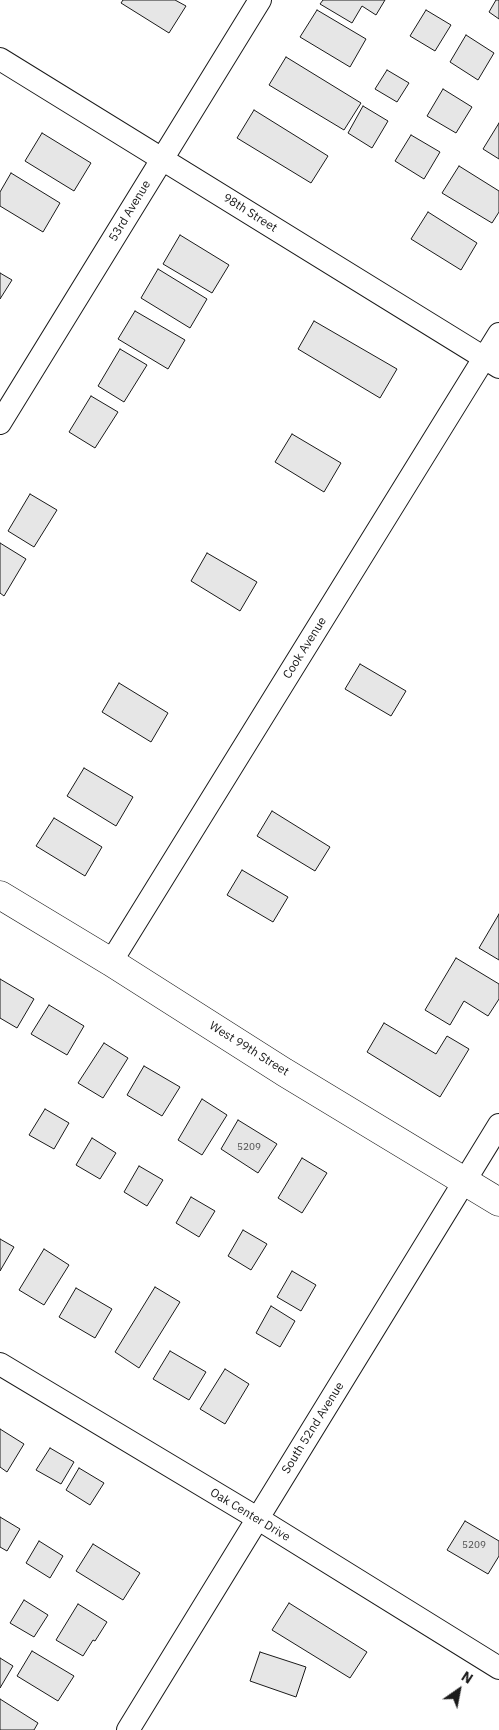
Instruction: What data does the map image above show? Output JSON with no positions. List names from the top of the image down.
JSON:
{
  "streets": {
    "street": [
      "53rd Avenue",
      "98th Street",
      "Cook Avenue",
      "West 99th Street",
      "South 52nd Avenue",
      "Oak Center Drive"
    ]
  },
  "crossings": [
    ["53rd Avenue", "98th Street"],
    ["98th Street", "Cook Avenue"],
    ["Cook Avenue", "West 99th Street"],
    ["West 99th Street", "South 52nd Avenue"],
    ["South 52nd Avenue", "Oak Center Drive"]
  ],
  "house_numbers": ["5209", "5209"],
  "north": "top right"
}
